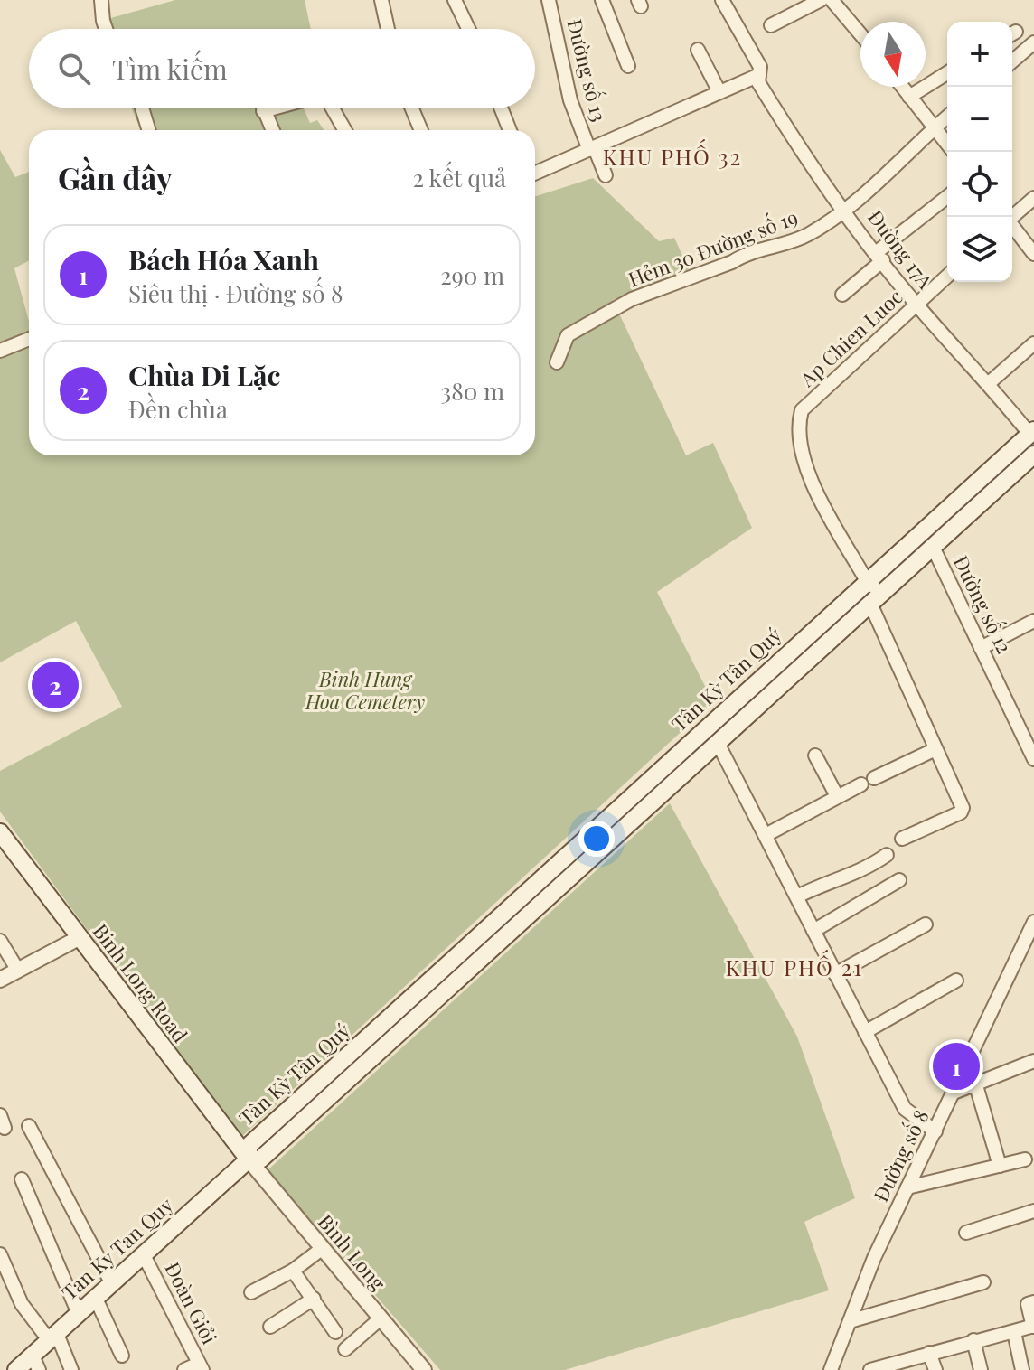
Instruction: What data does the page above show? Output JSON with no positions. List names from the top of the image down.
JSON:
{
  "streets": {
    "main road": ["Tân Kỳ Tân Quý", "Binh Long Road", "Tan Ky Tan Quy"],
    "street": [
      "Đường số 13",
      "Hẻm 30 Đường số 19",
      "Đường 17A",
      "Ap Chien Luoc",
      "Đường số 12",
      "Đường số 8",
      "Bình Long",
      "Đoàn Giỏi"
    ]
  },
  "crossings": [
    ["Hẻm 30 Đường số 19", "Đường 17A"],
    ["Đường 17A", "Ap Chien Luoc"],
    ["Đường 17A", "Tân Kỳ Tân Quý"],
    ["Ap Chien Luoc", "Tân Kỳ Tân Quý"],
    ["Đường số 12", "Tân Kỳ Tân Quý"],
    ["Tân Kỳ Tân Quý", "Binh Long Road"],
    ["Tân Kỳ Tân Quý", "Tan Ky Tan Quy"],
    ["Tân Kỳ Tân Quý", "Bình Long"],
    ["Binh Long Road", "Tan Ky Tan Quy"],
    ["Binh Long Road", "Bình Long"],
    ["Tan Ky Tan Quy", "Bình Long"],
    ["Tan Ky Tan Quy", "Đoàn Giỏi"]
  ],
  "districts": ["KHU PHỐ 32", "KHU PHỐ 21"],
  "parks": ["Binh Hung Hoa Cemetery"],
  "north": "bottom",
  "page": {
    "map_buttons": ["+", "−"],
    "search": "Tìm kiếm",
    "heading": ["Gần đây", "2 kết quả"],
    "list": [
      {
        "mark": "1",
        "name": "Bách Hóa Xanh",
        "note": "Siêu thị · Đường số 8",
        "value": "290 m"
      },
      {
        "mark": "2",
        "name": "Chùa Di Lặc",
        "note": "Đền chùa",
        "value": "380 m"
      }
    ],
    "pins": ["2", "1"]
  }
}
